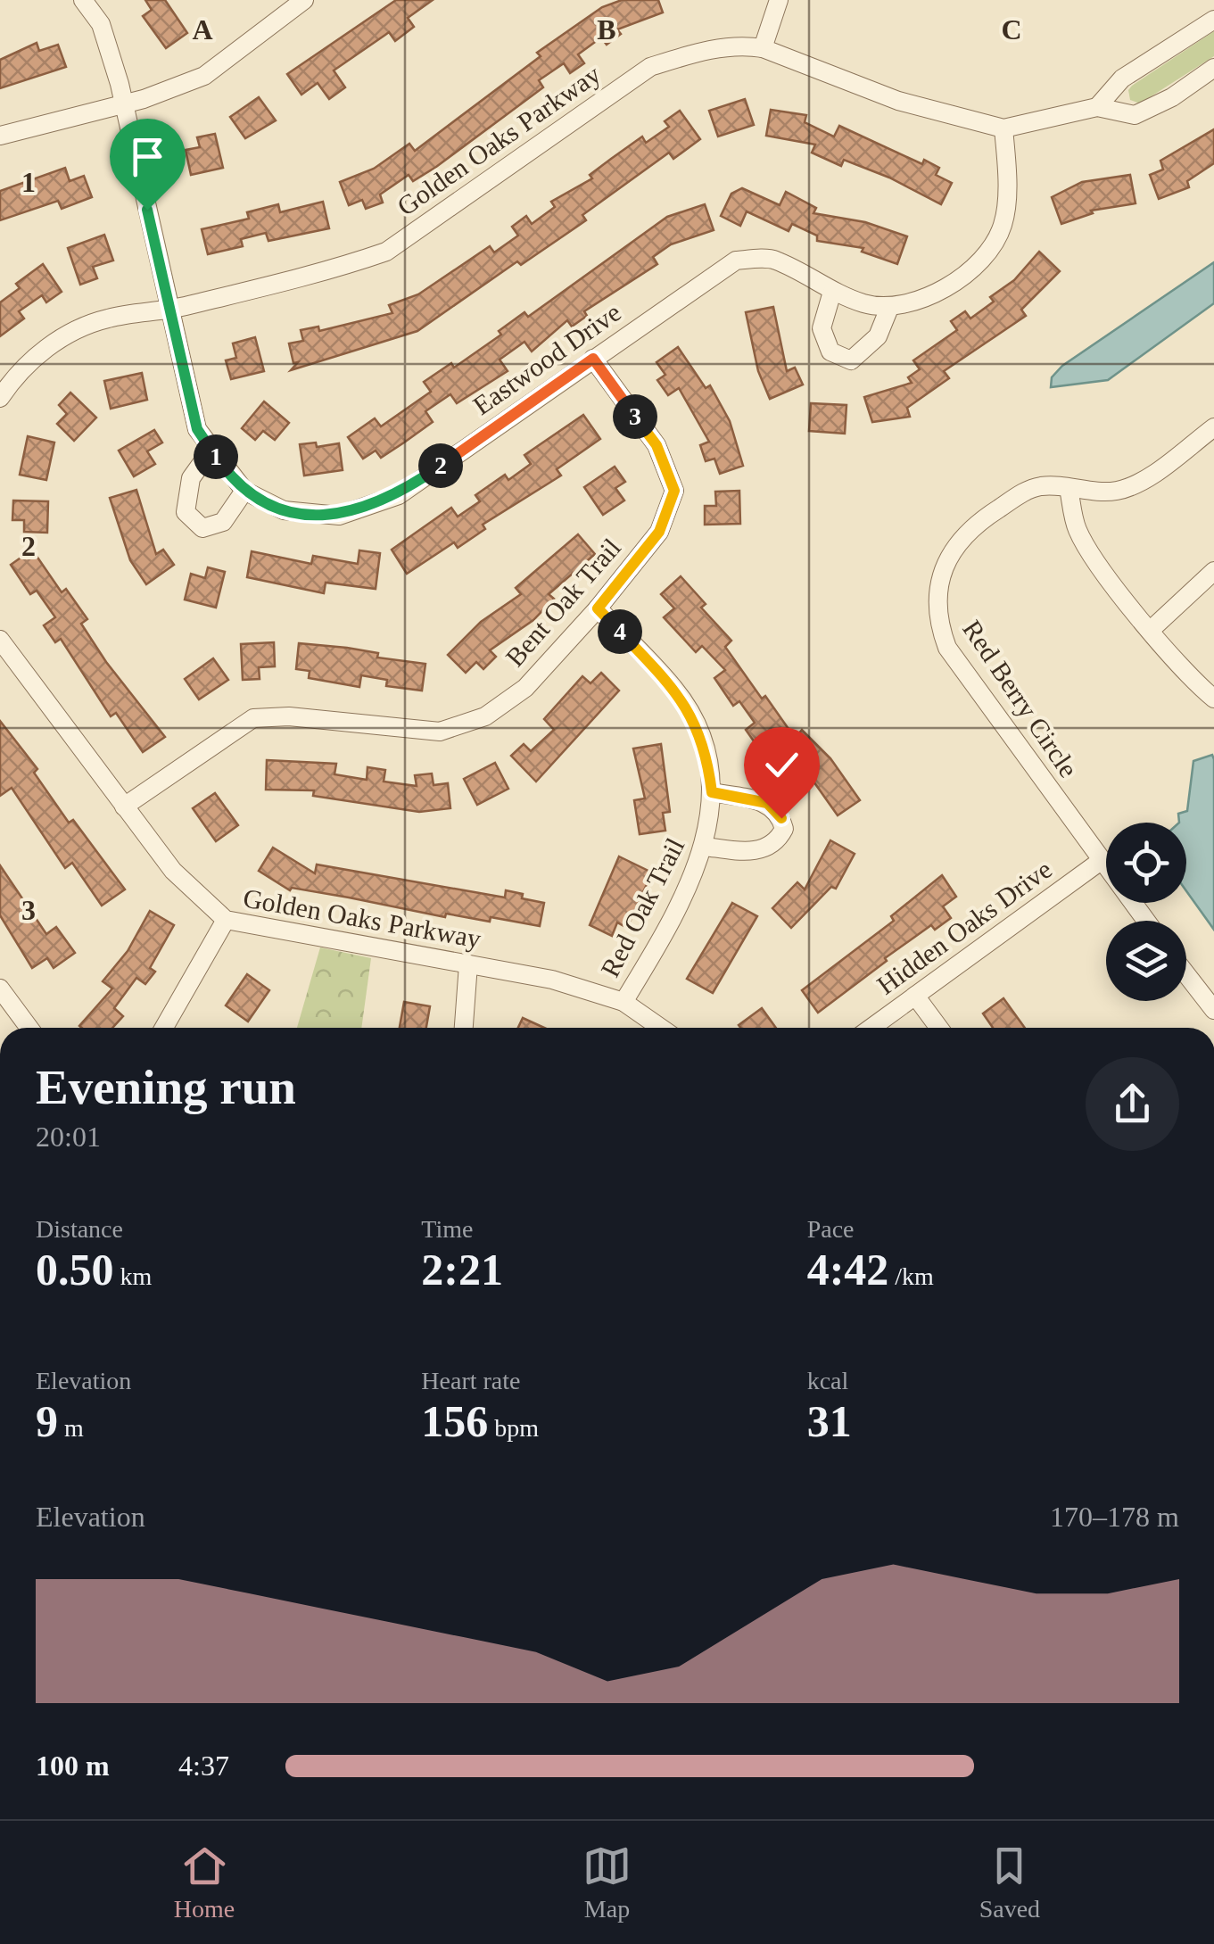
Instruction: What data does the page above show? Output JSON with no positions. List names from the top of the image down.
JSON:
{
  "streets": {
    "street": [
      "Golden Oaks Parkway",
      "Eastwood Drive",
      "Bent Oak Trail",
      "Red Berry Circle",
      "Red Oak Trail",
      "Hidden Oaks Drive"
    ]
  },
  "crossings": [
    ["Golden Oaks Parkway", "Eastwood Drive"],
    ["Golden Oaks Parkway", "Bent Oak Trail"],
    ["Golden Oaks Parkway", "Red Oak Trail"],
    ["Eastwood Drive", "Bent Oak Trail"],
    ["Bent Oak Trail", "Red Oak Trail"],
    ["Red Berry Circle", "Hidden Oaks Drive"]
  ],
  "page": {
    "pins": [
      "3",
      "1",
      "2",
      "4"
    ],
    "heading": ["Evening run", "20:01"],
    "stats": [
      ["Distance", "0.50 km"],
      ["Time", "2:21"],
      ["Pace", "4:42 /km"],
      ["Elevation", "9 m"],
      ["Heart rate", "156 bpm"],
      ["kcal", "31"]
    ],
    "chart": ["Elevation", "170–178 m"],
    "list": [
      {
        "name": "100 m",
        "note": "4:37"
      }
    ],
    "tabs": ["Home", "Map", "Saved"]
  },
  "grid": {
    "columns": ["A", "B", "C"],
    "rows": ["1", "2", "3"]
  }
}
